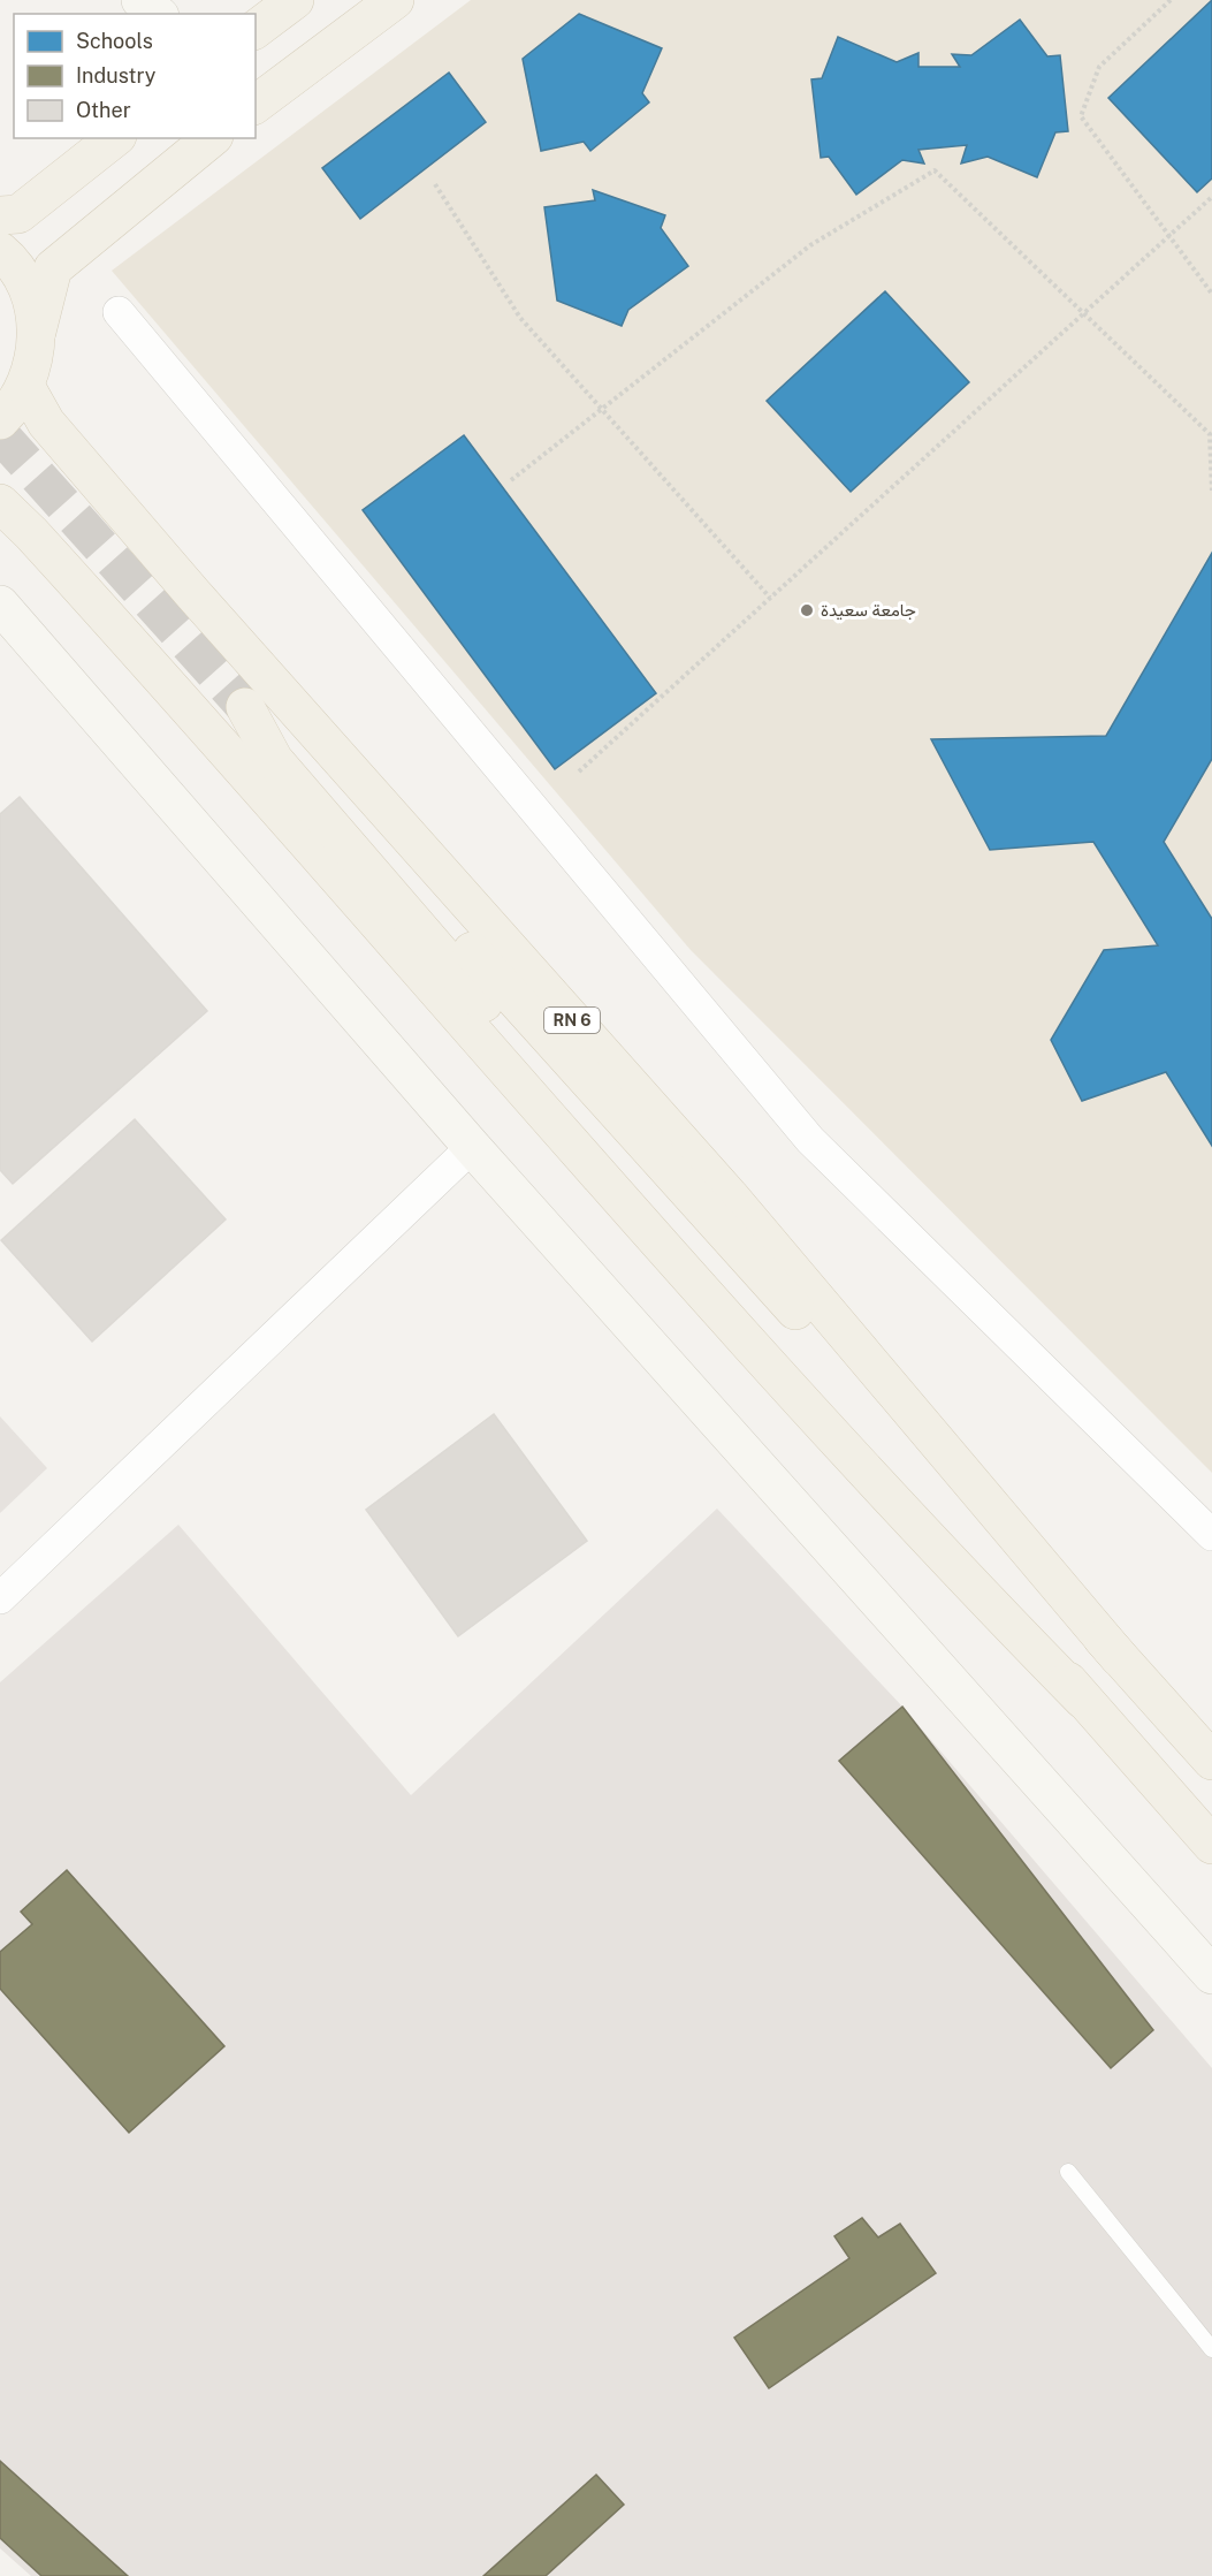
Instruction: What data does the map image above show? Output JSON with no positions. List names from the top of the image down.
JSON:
{
  "streets": {
    "main road": ["RN 6"]
  },
  "places": ["جامعة سعيدة"],
  "legend": ["Schools", "Industry", "Other"]
}
